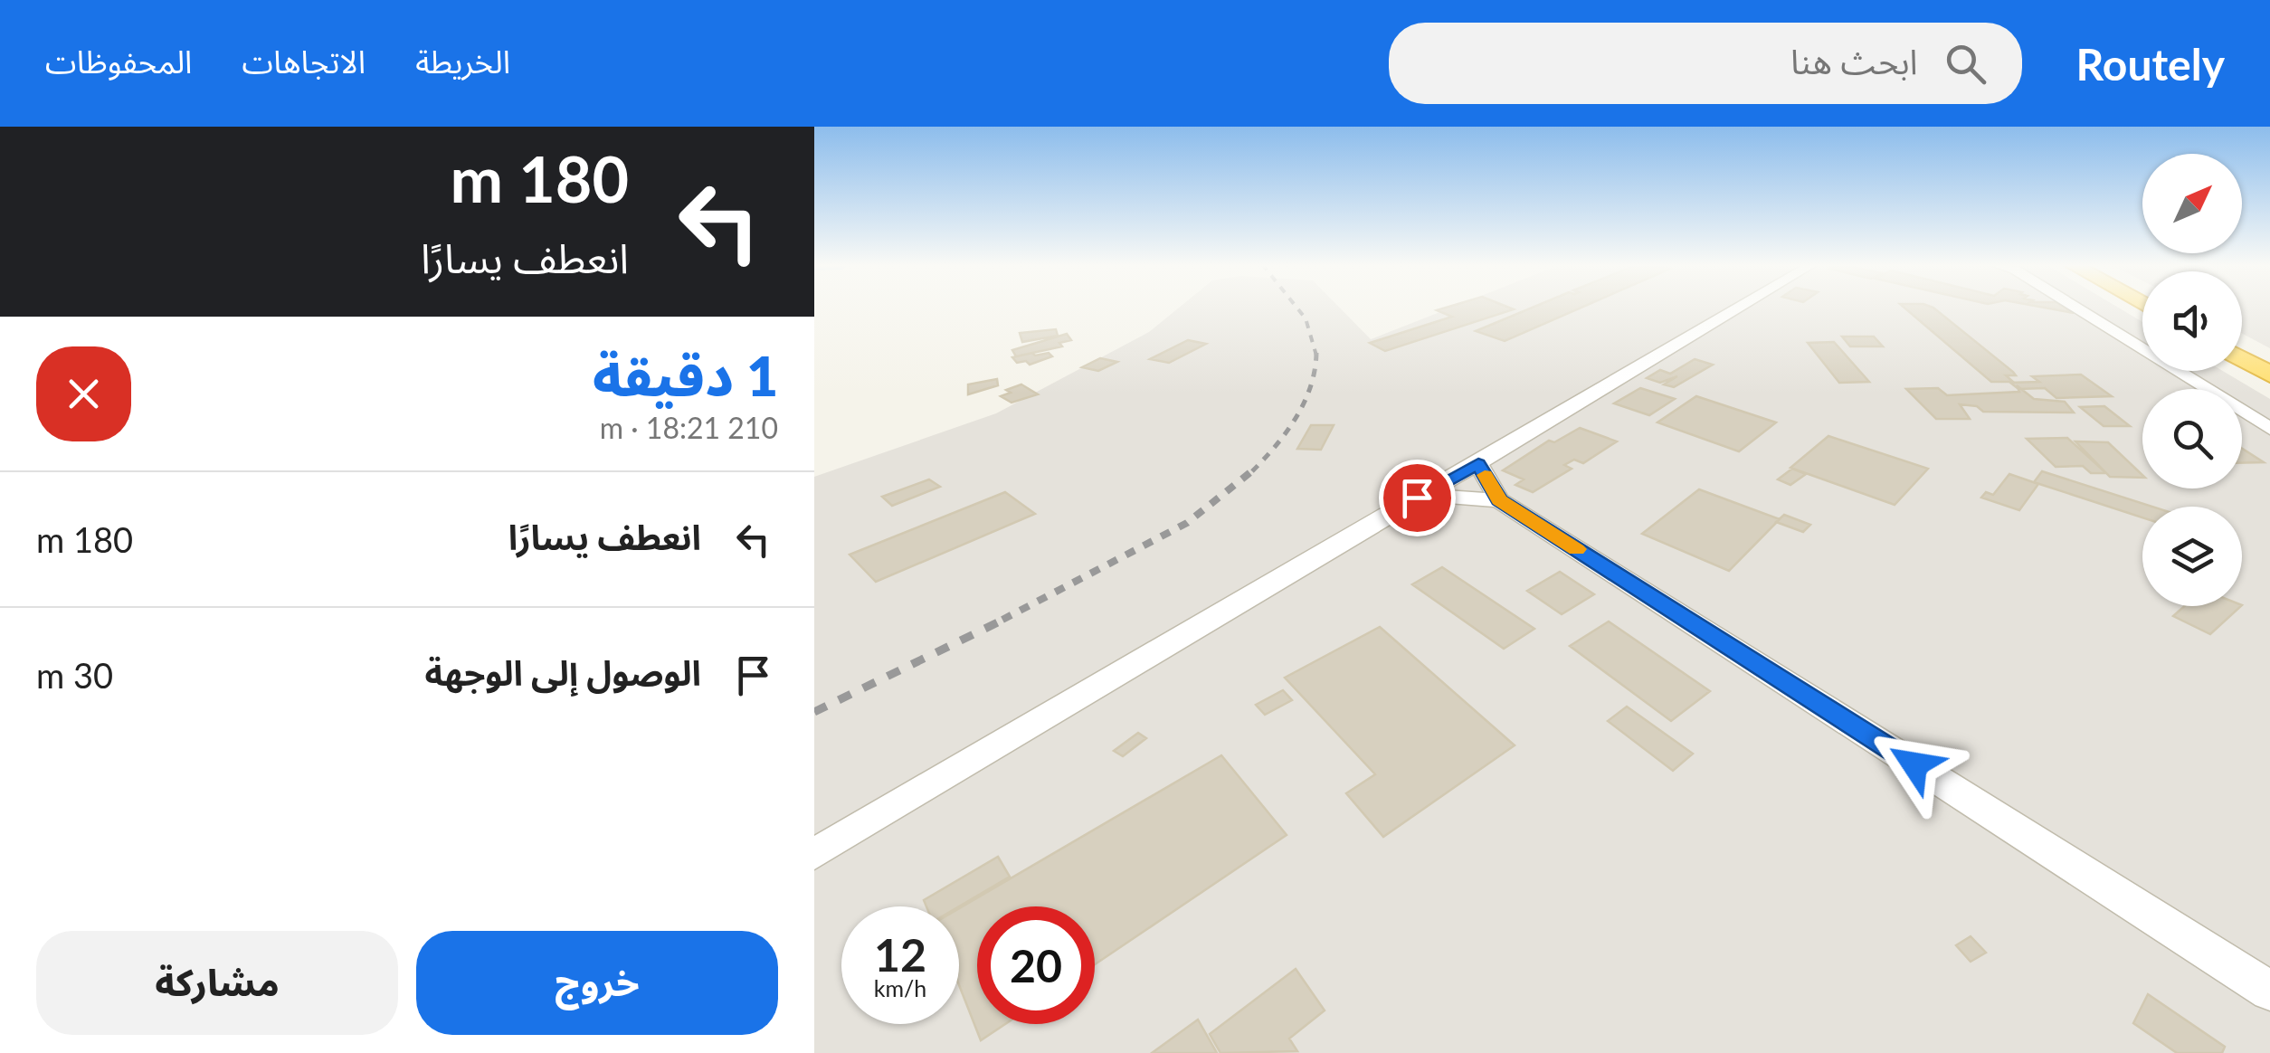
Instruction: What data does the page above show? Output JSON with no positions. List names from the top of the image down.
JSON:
{
  "north": "top right",
  "page": {
    "header": "Routely",
    "search": "ابحث هنا",
    "nav": ["الخريطة", "الاتجاهات", "المحفوظات"],
    "turn": ["180 m", "انعطف يسارًا"],
    "heading": ["1 دقيقة", "210 m · 18:21"],
    "list": [
      {
        "name": "انعطف يسارًا",
        "value": "180 m"
      },
      {
        "name": "الوصول إلى الوجهة",
        "value": "30 m"
      }
    ],
    "speed": "12 km/h",
    "limit": "20",
    "buttons": ["خروج", "مشاركة"]
  }
}
